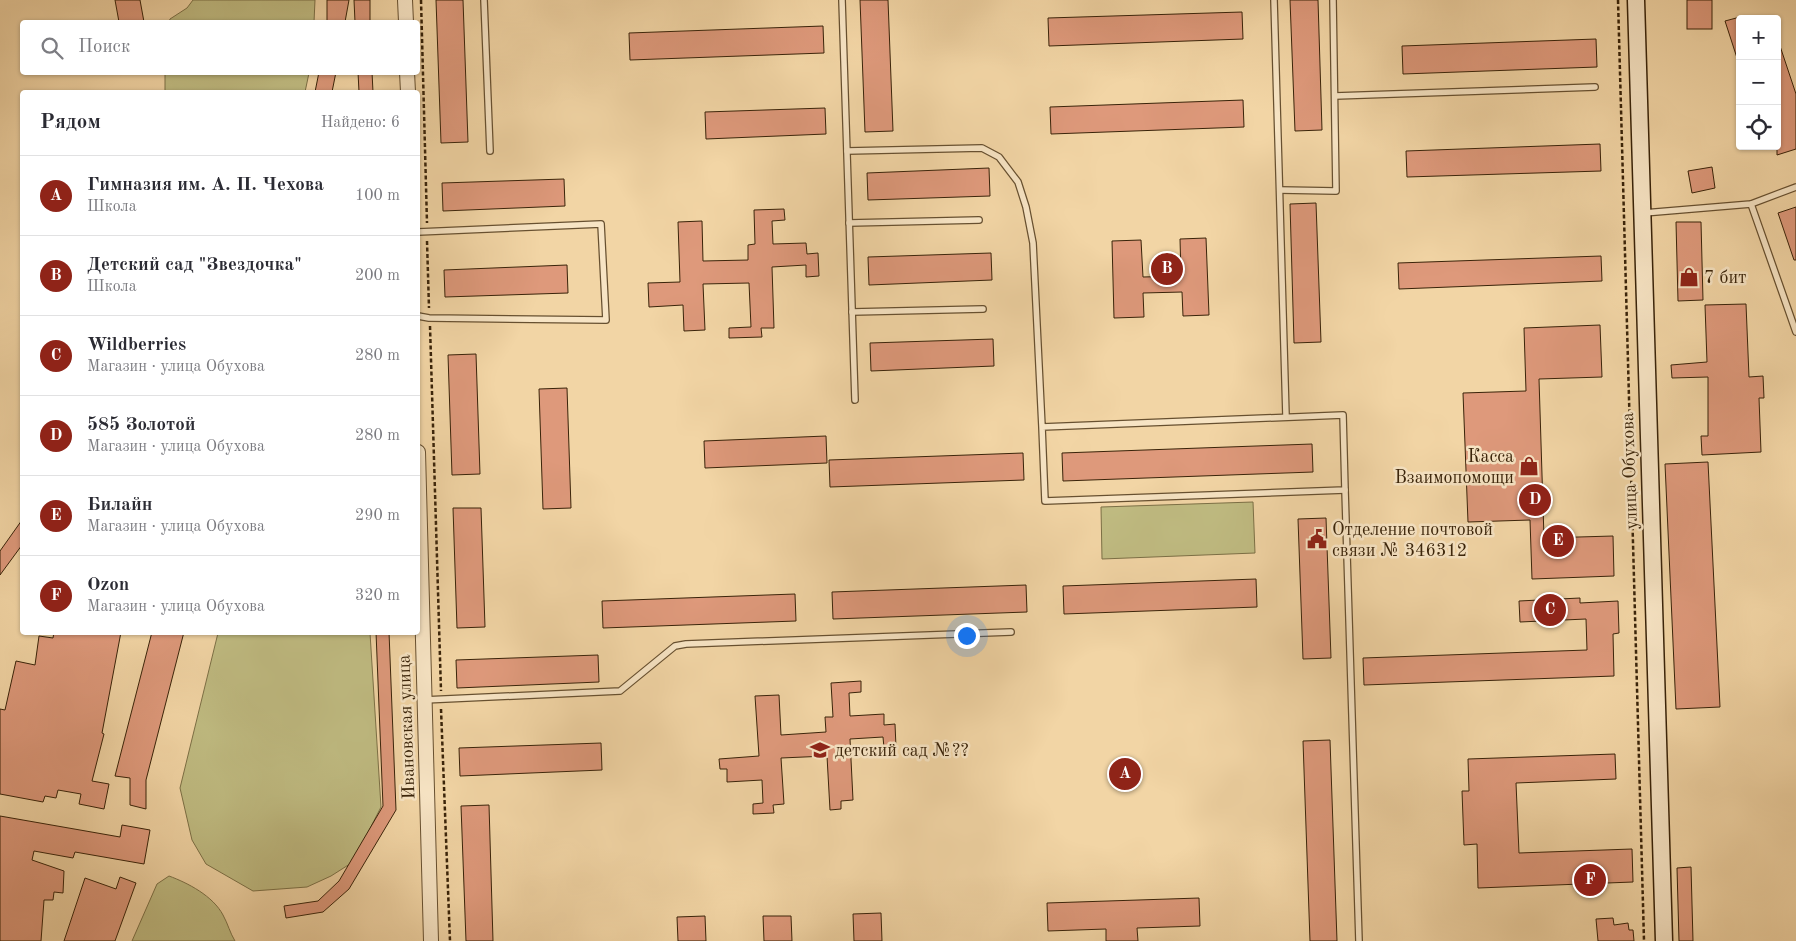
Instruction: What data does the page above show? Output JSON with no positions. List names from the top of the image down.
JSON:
{
  "streets": {
    "main road": ["улица Обухова"],
    "street": ["Ивановская улица"]
  },
  "places": {
    "shop": ["7 бит", "Касса Взаимопомощи"],
    "public building": ["Отделение почтовой связи № 346312"],
    "school or university": ["детский сад №??"]
  },
  "page": {
    "map_buttons": ["+", "−"],
    "search": "Поиск",
    "heading": ["Рядом", "Найдено: 6"],
    "list": [
      {
        "mark": "A",
        "name": "Гимназия им. А. П. Чехова",
        "note": "Школа",
        "value": "100 m"
      },
      {
        "mark": "B",
        "name": "Детский сад \"Звездочка\"",
        "note": "Школа",
        "value": "200 m"
      },
      {
        "mark": "C",
        "name": "Wildberries",
        "note": "Магазин · улица Обухова",
        "value": "280 m"
      },
      {
        "mark": "D",
        "name": "585 Золотой",
        "note": "Магазин · улица Обухова",
        "value": "280 m"
      },
      {
        "mark": "E",
        "name": "Билайн",
        "note": "Магазин · улица Обухова",
        "value": "290 m"
      },
      {
        "mark": "F",
        "name": "Ozon",
        "note": "Магазин · улица Обухова",
        "value": "320 m"
      }
    ],
    "pins": [
      "B",
      "D",
      "E",
      "C",
      "A",
      "F"
    ]
  }
}
